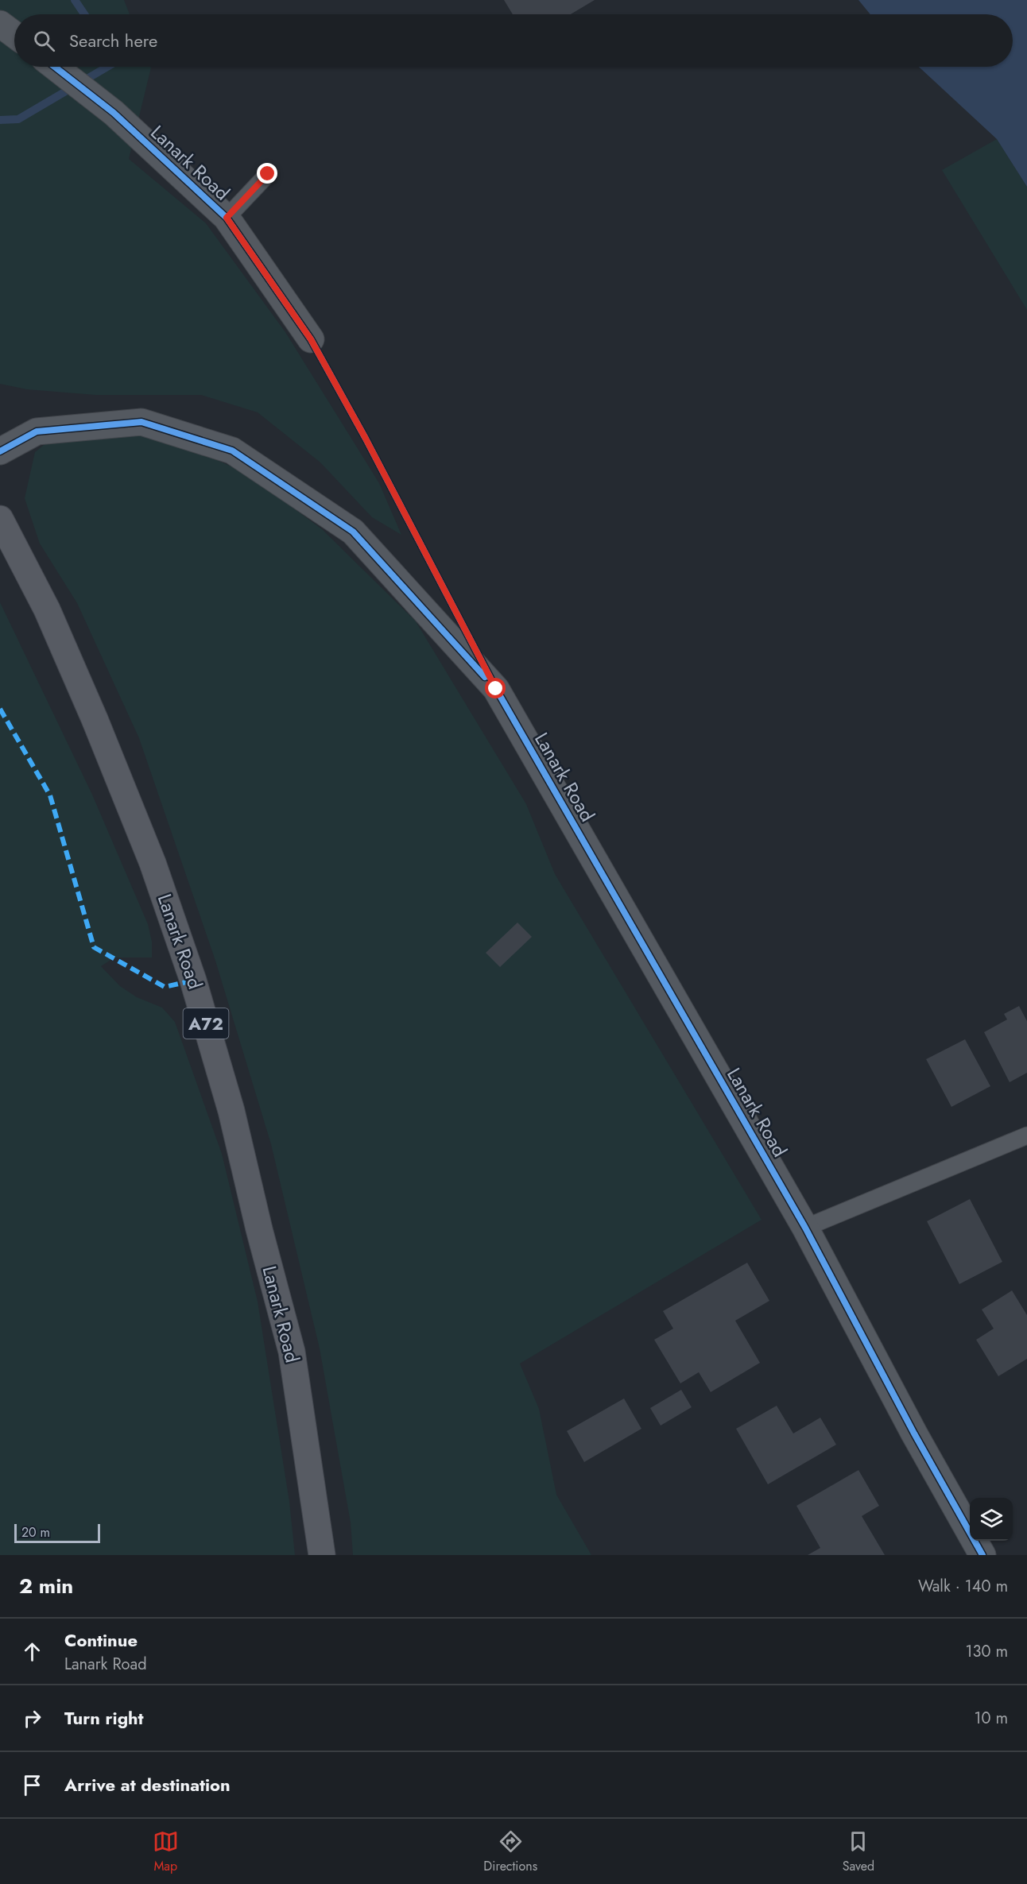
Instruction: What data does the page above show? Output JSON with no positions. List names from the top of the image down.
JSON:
{
  "streets": {
    "main road": ["Lanark Road", "A72"]
  },
  "scale_bar": "20 m",
  "page": {
    "search": "Search here",
    "scale": "20 m",
    "heading": ["2 min", "Walk · 140 m"],
    "list": [
      ["Continue", "Lanark Road", "130 m"],
      ["Turn right", "10 m"],
      "Arrive at destination"
    ],
    "nav": ["Map", "Directions", "Saved"]
  }
}
